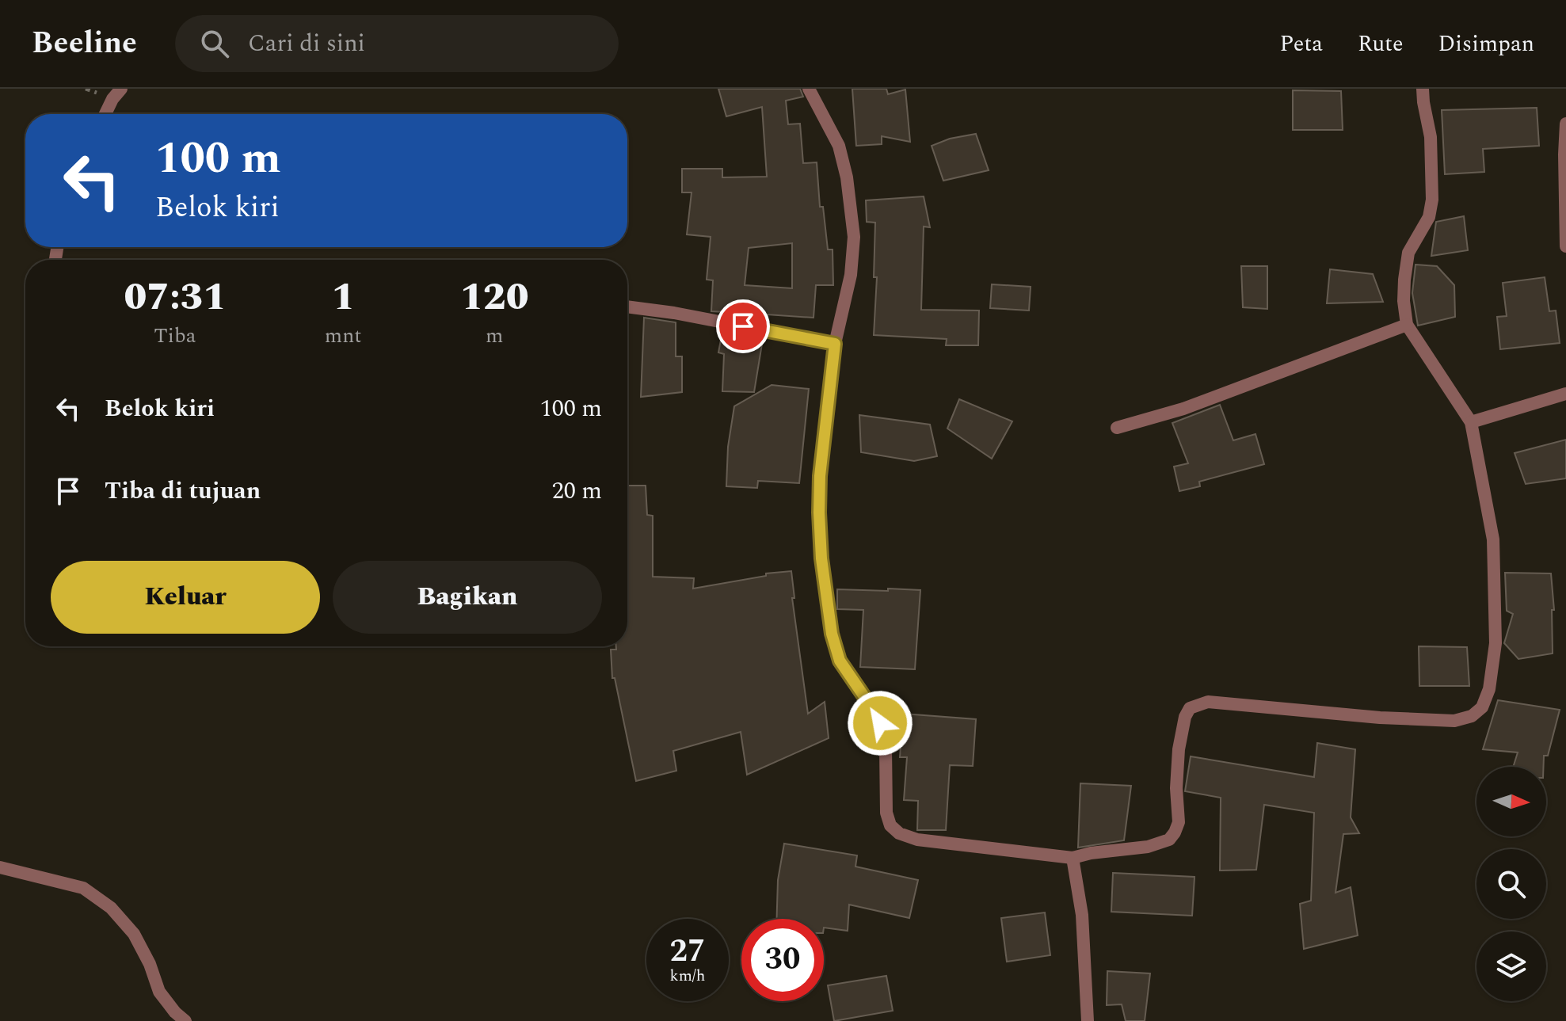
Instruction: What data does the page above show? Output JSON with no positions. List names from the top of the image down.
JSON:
{
  "north": "right",
  "page": {
    "header": "Beeline",
    "search": "Cari di sini",
    "nav": ["Peta", "Rute", "Disimpan"],
    "turn": ["100 m", "Belok kiri"],
    "eta": [
      "07:31",
      "Tiba",
      "1",
      "mnt",
      "120",
      "m"
    ],
    "list": [
      {
        "name": "Belok kiri",
        "value": "100 m"
      },
      {
        "name": "Tiba di tujuan",
        "value": "20 m"
      }
    ],
    "buttons": ["Keluar", "Bagikan"],
    "speed": "27 km/h",
    "limit": "30"
  }
}
